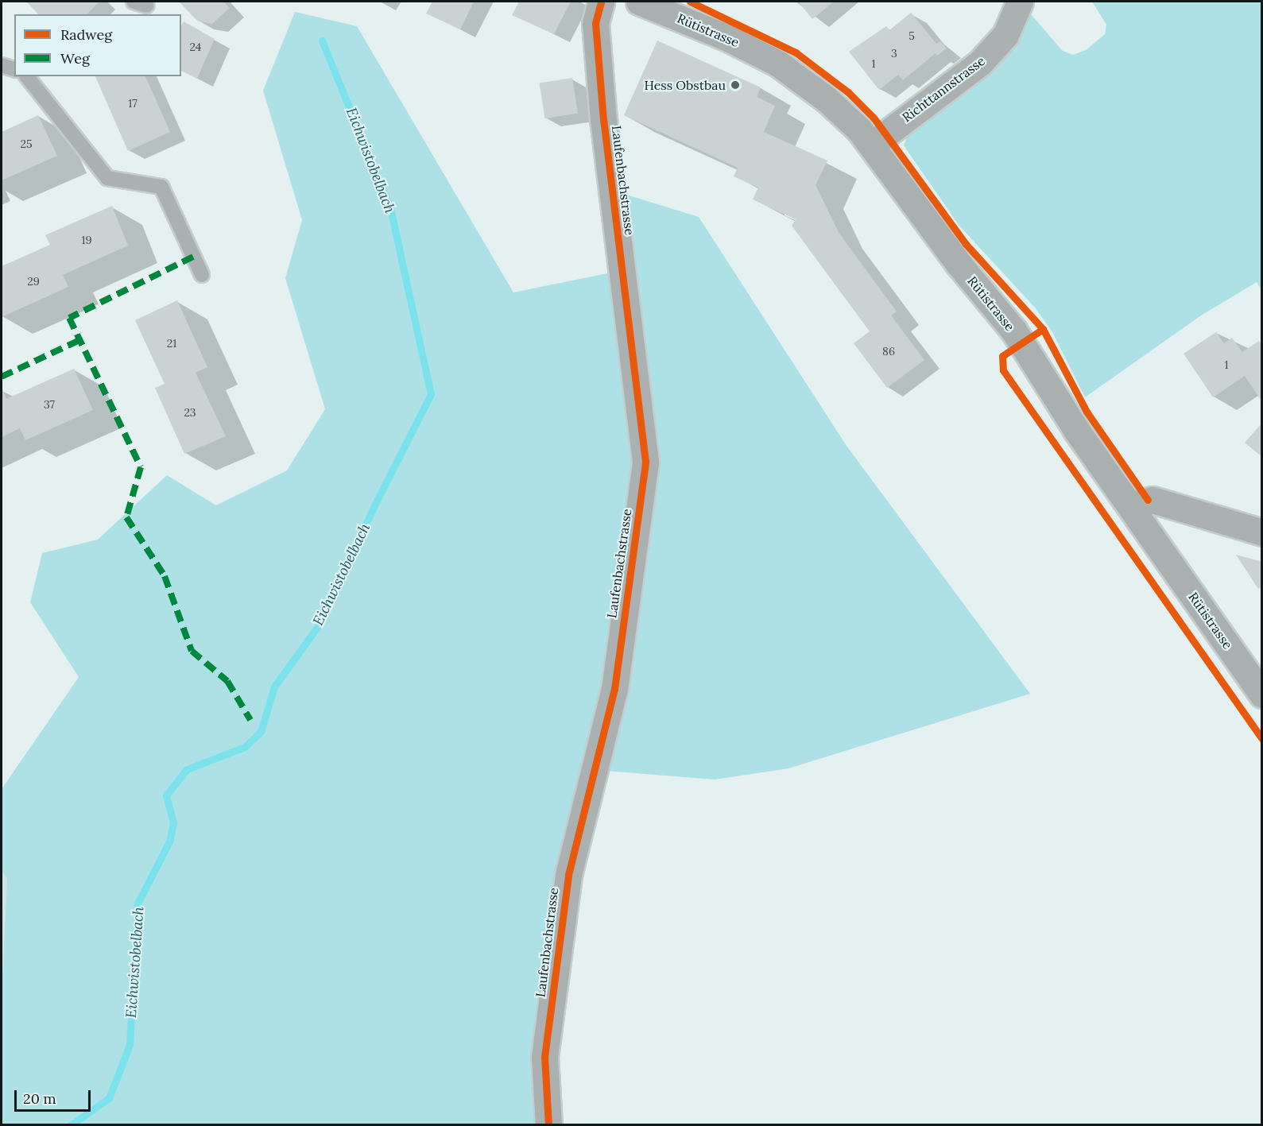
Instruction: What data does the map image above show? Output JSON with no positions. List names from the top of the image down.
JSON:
{
  "streets": {
    "main road": ["Rütistrasse"],
    "street": ["Richttannstrasse", "Laufenbachstrasse"]
  },
  "crossings": [
    ["Rütistrasse", "Richttannstrasse"]
  ],
  "water": ["Eichwistobelbach"],
  "places": ["Hess Obstbau"],
  "house_numbers": [
    "5",
    "24",
    "3",
    "1",
    "17",
    "25",
    "19",
    "29",
    "21",
    "86",
    "1",
    "37",
    "23"
  ],
  "legend": ["Radweg", "Weg"],
  "scale_bar": "20 m"
}
